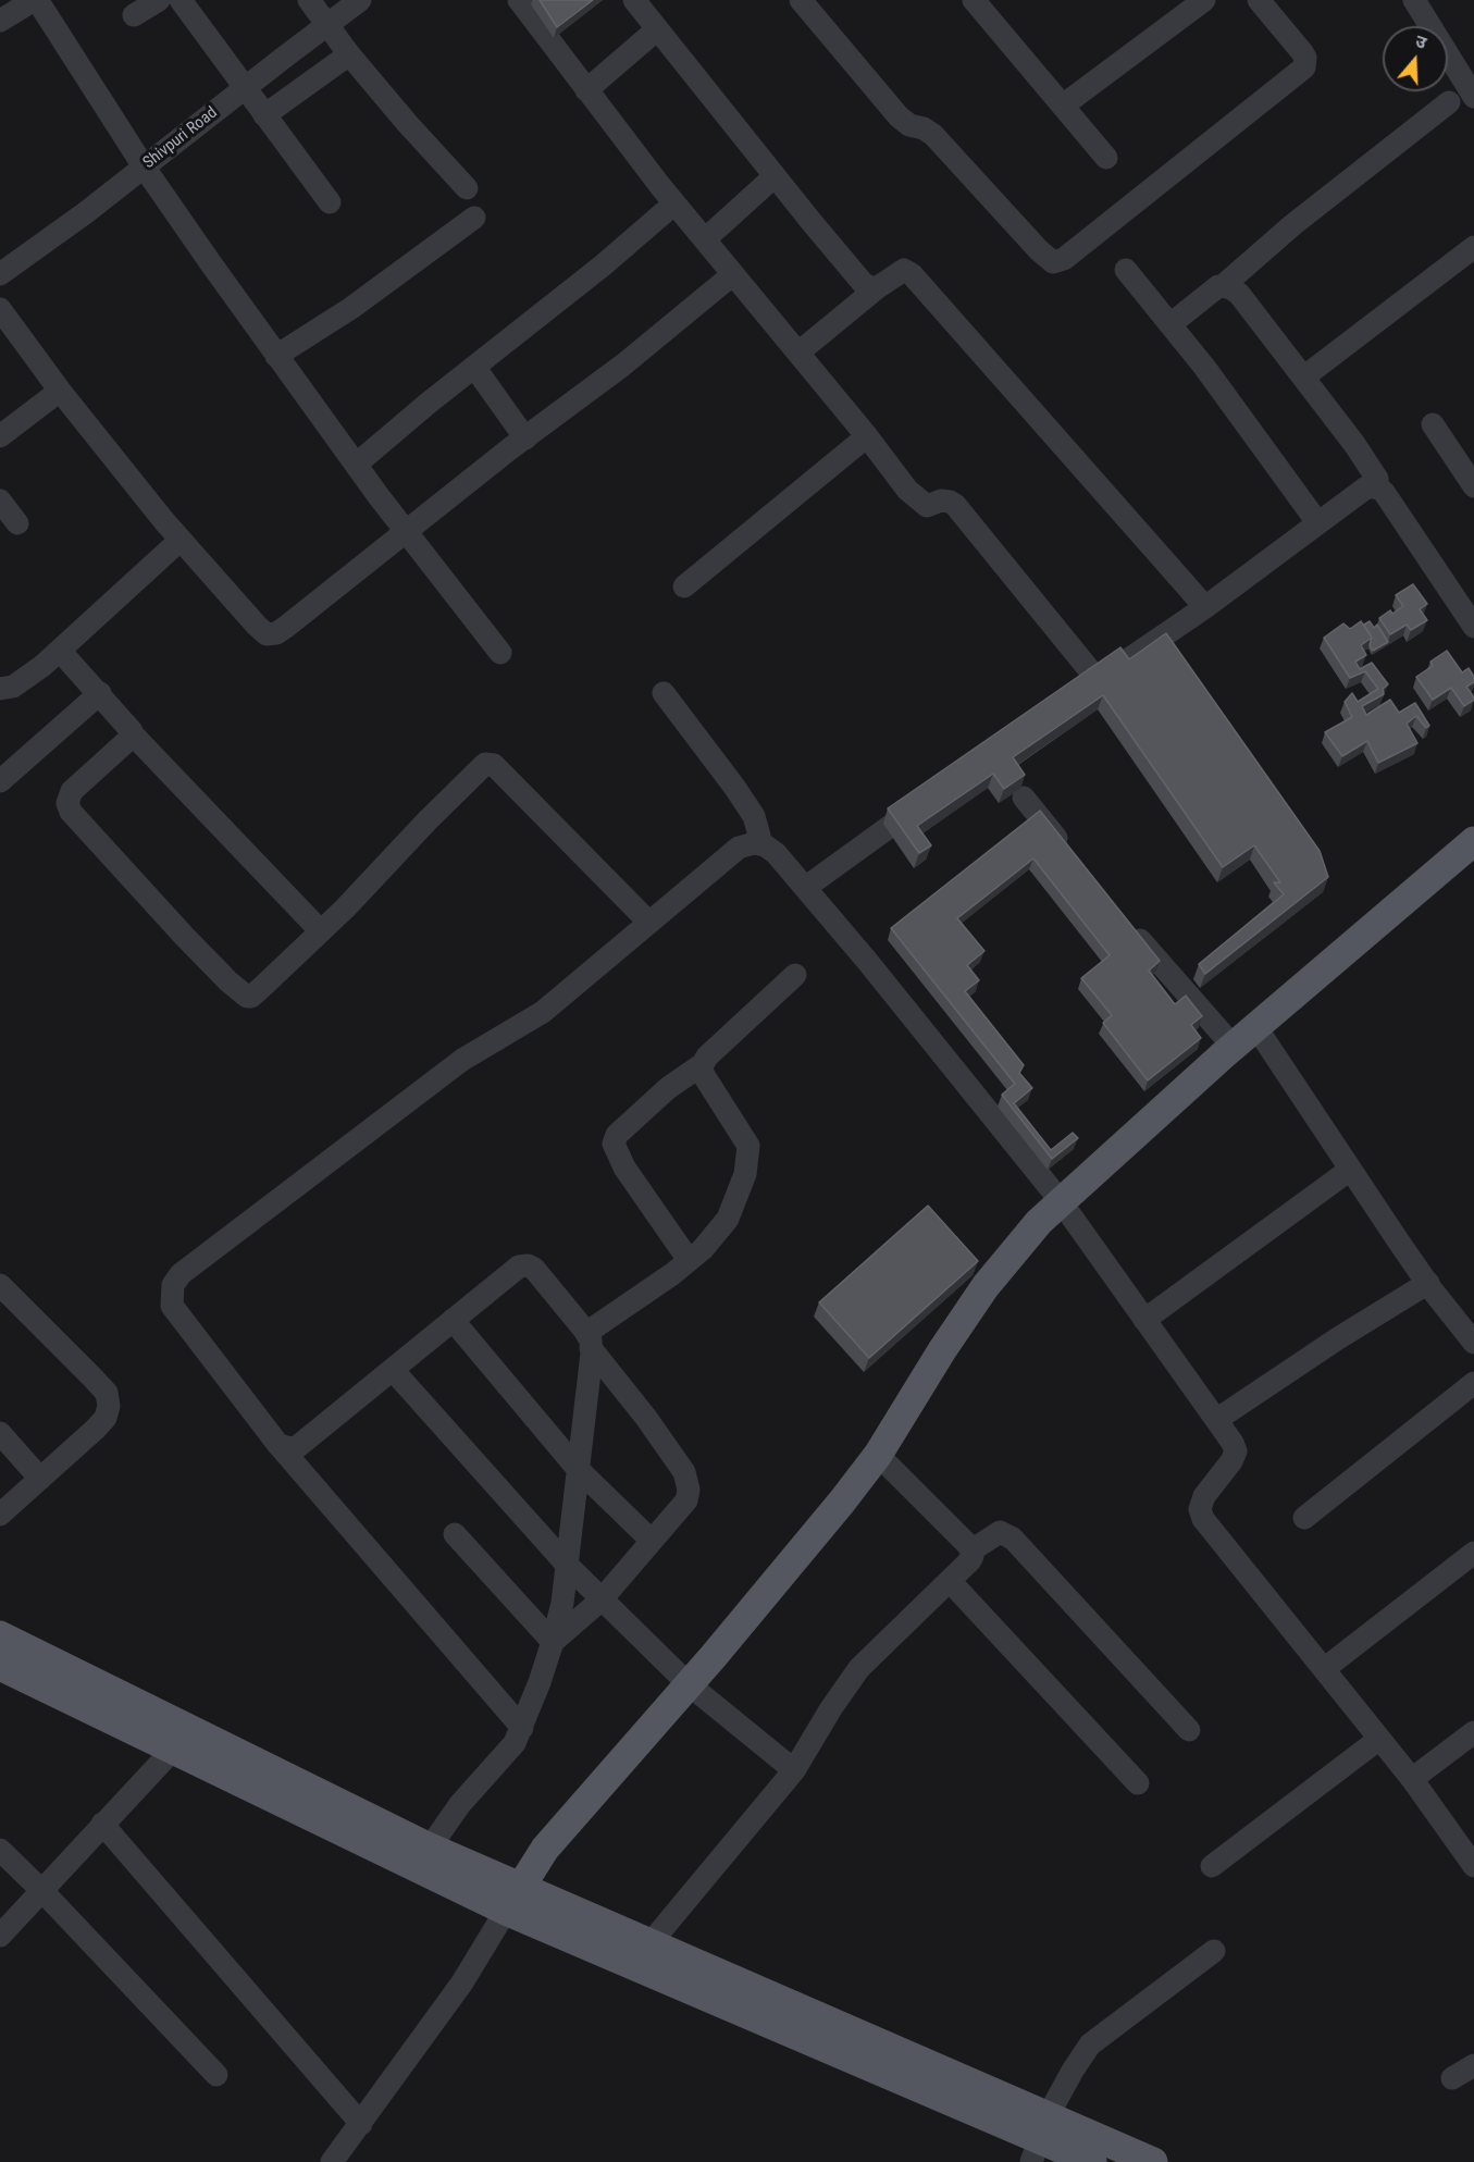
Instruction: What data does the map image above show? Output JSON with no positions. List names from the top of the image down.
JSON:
{
  "streets": {
    "street": ["Shivpuri Road"]
  },
  "north": "top"
}
